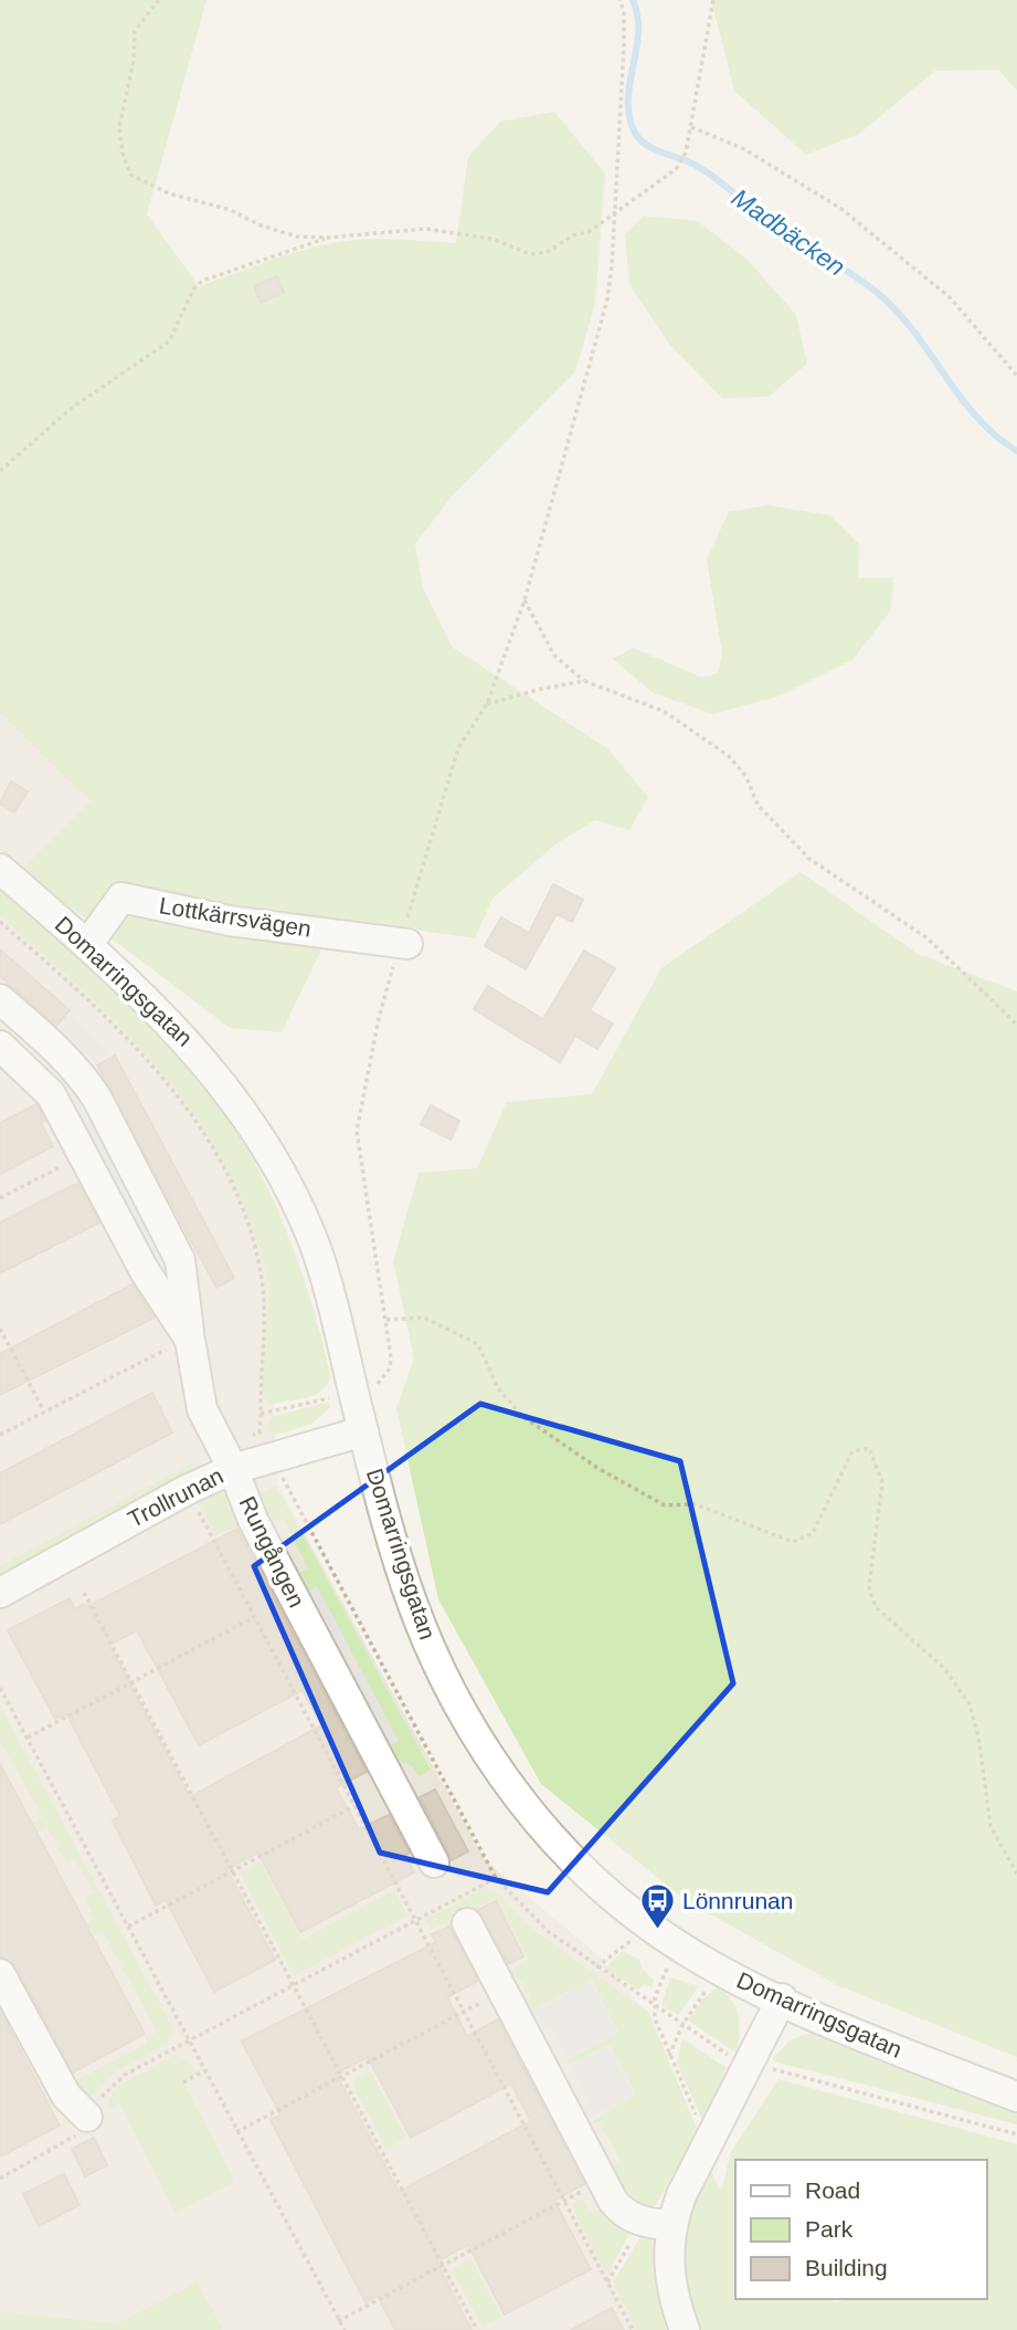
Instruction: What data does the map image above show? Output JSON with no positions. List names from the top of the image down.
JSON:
{
  "streets": {
    "street": [
      "Lottkärrsvägen",
      "Domarringsgatan",
      "Trollrunan",
      "Rungången"
    ]
  },
  "crossings": [
    ["Lottkärrsvägen", "Domarringsgatan"],
    ["Domarringsgatan", "Trollrunan"],
    ["Trollrunan", "Rungången"]
  ],
  "water": ["Madbäcken"],
  "places": {
    "bus stop": ["Lönnrunan"]
  },
  "legend": ["Road", "Park", "Building"]
}
